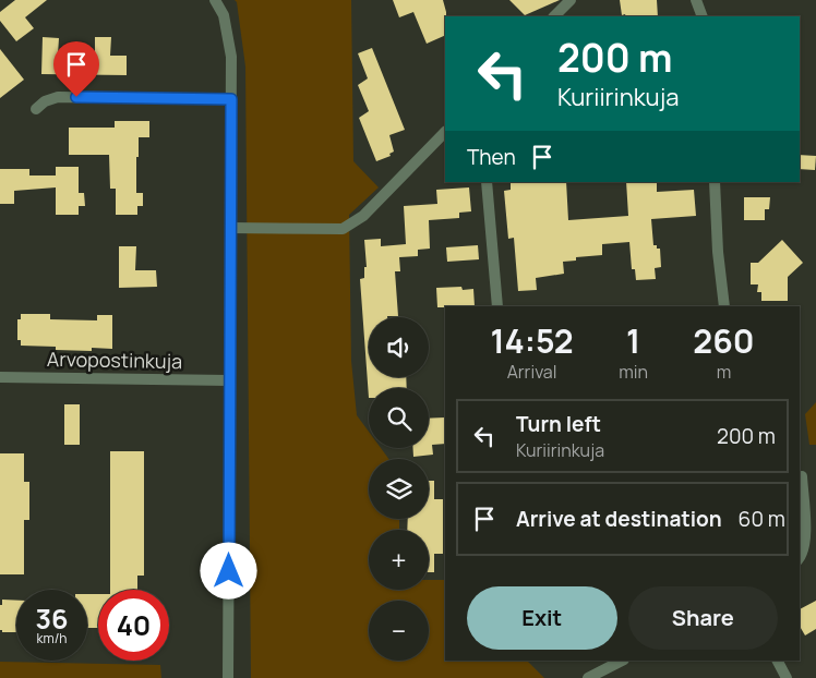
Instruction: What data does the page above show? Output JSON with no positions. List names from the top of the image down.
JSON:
{
  "streets": {
    "street": ["Arvopostinkuja"]
  },
  "page": {
    "turn": ["200 m", "Kuriirinkuja"],
    "then": "Then",
    "eta": [
      "14:52",
      "Arrival",
      "1",
      "min",
      "260",
      "m"
    ],
    "map_buttons": ["+", "−"],
    "list": [
      {
        "name": "Turn left",
        "note": "Kuriirinkuja",
        "value": "200 m"
      },
      {
        "name": "Arrive at destination",
        "value": "60 m"
      }
    ],
    "buttons": ["Exit", "Share"],
    "speed": "36 km/h",
    "limit": "40"
  }
}
